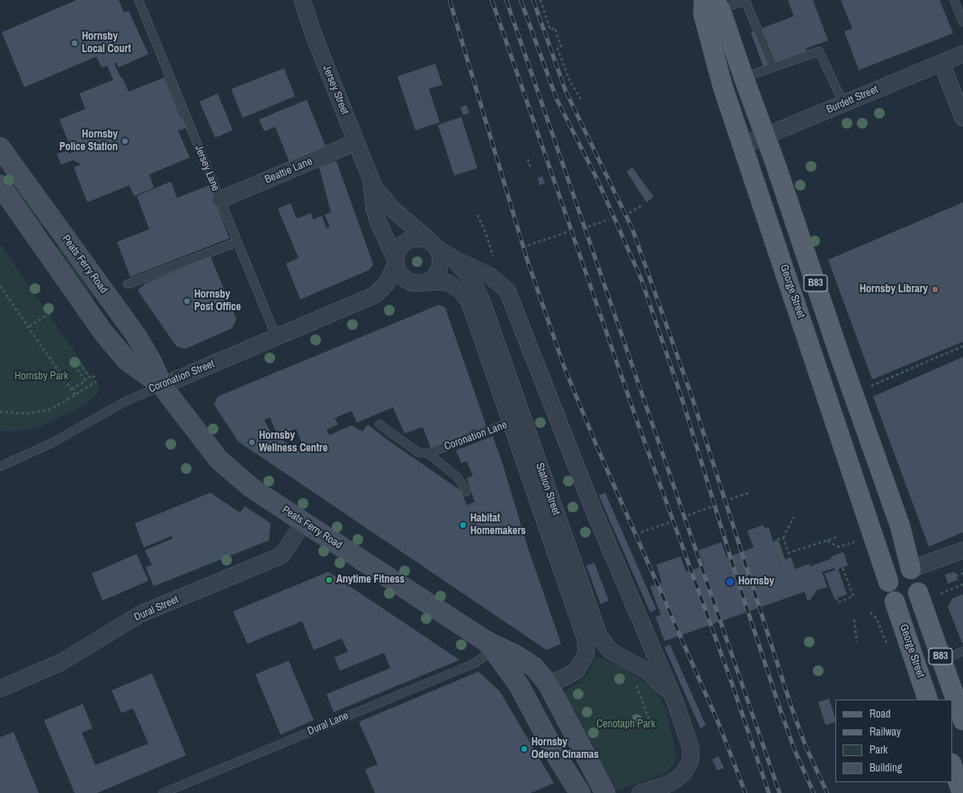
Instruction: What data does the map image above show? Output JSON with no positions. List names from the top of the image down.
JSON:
{
  "streets": {
    "main road": ["Peats Ferry Road", "B83", "George Street"],
    "street": [
      "Jersey Street",
      "Burdett Street",
      "Beattie Lane",
      "Coronation Street",
      "Station Street",
      "Dural Street"
    ],
    "lane": ["Jersey Lane", "Coronation Lane", "Dural Lane"]
  },
  "crossings": [
    ["Jersey Street", "Beattie Lane"],
    ["Jersey Street", "Coronation Street"],
    ["Jersey Street", "Station Street"],
    ["Burdett Street", "B83"],
    ["Burdett Street", "George Street"],
    ["Jersey Lane", "Beattie Lane"],
    ["Jersey Lane", "Coronation Street"],
    ["Peats Ferry Road", "Coronation Street"],
    ["Peats Ferry Road", "Station Street"],
    ["Peats Ferry Road", "Dural Street"],
    ["Peats Ferry Road", "Dural Lane"],
    ["B83", "George Street"],
    ["Coronation Street", "Station Street"],
    ["Coronation Lane", "Station Street"]
  ],
  "parks": ["Hornsby Park", "Cenotaph Park"],
  "places": [
    "Hornsby Local Court",
    "Hornsby Police Station",
    "Hornsby Library",
    "Hornsby Post Office",
    "Hornsby Wellness Centre",
    "Habitat Homemakers",
    "Anytime Fitness",
    "Hornsby",
    "Hornsby Odeon Cinamas"
  ],
  "legend": [
    "Road",
    "Railway",
    "Park",
    "Building"
  ]
}
